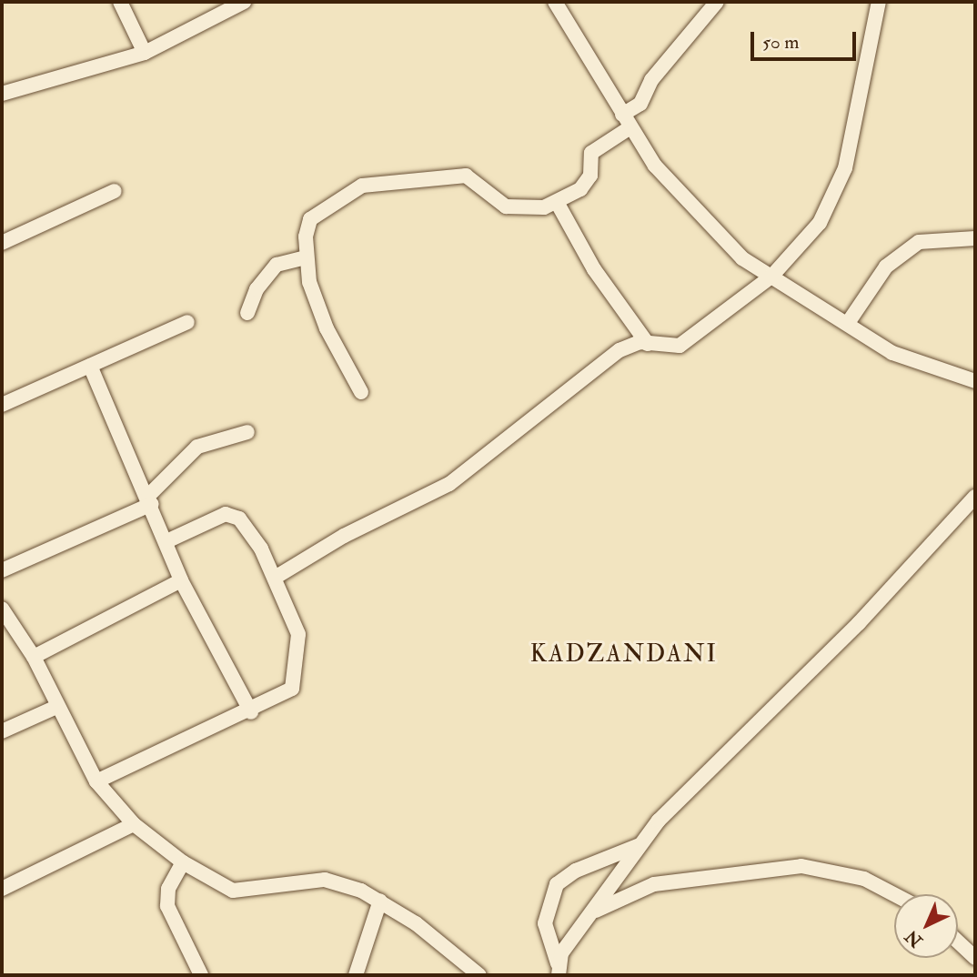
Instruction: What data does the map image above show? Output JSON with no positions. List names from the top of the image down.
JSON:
{
  "districts": ["KADZANDANI"],
  "scale_bar": "50 m",
  "north": "bottom left"
}
